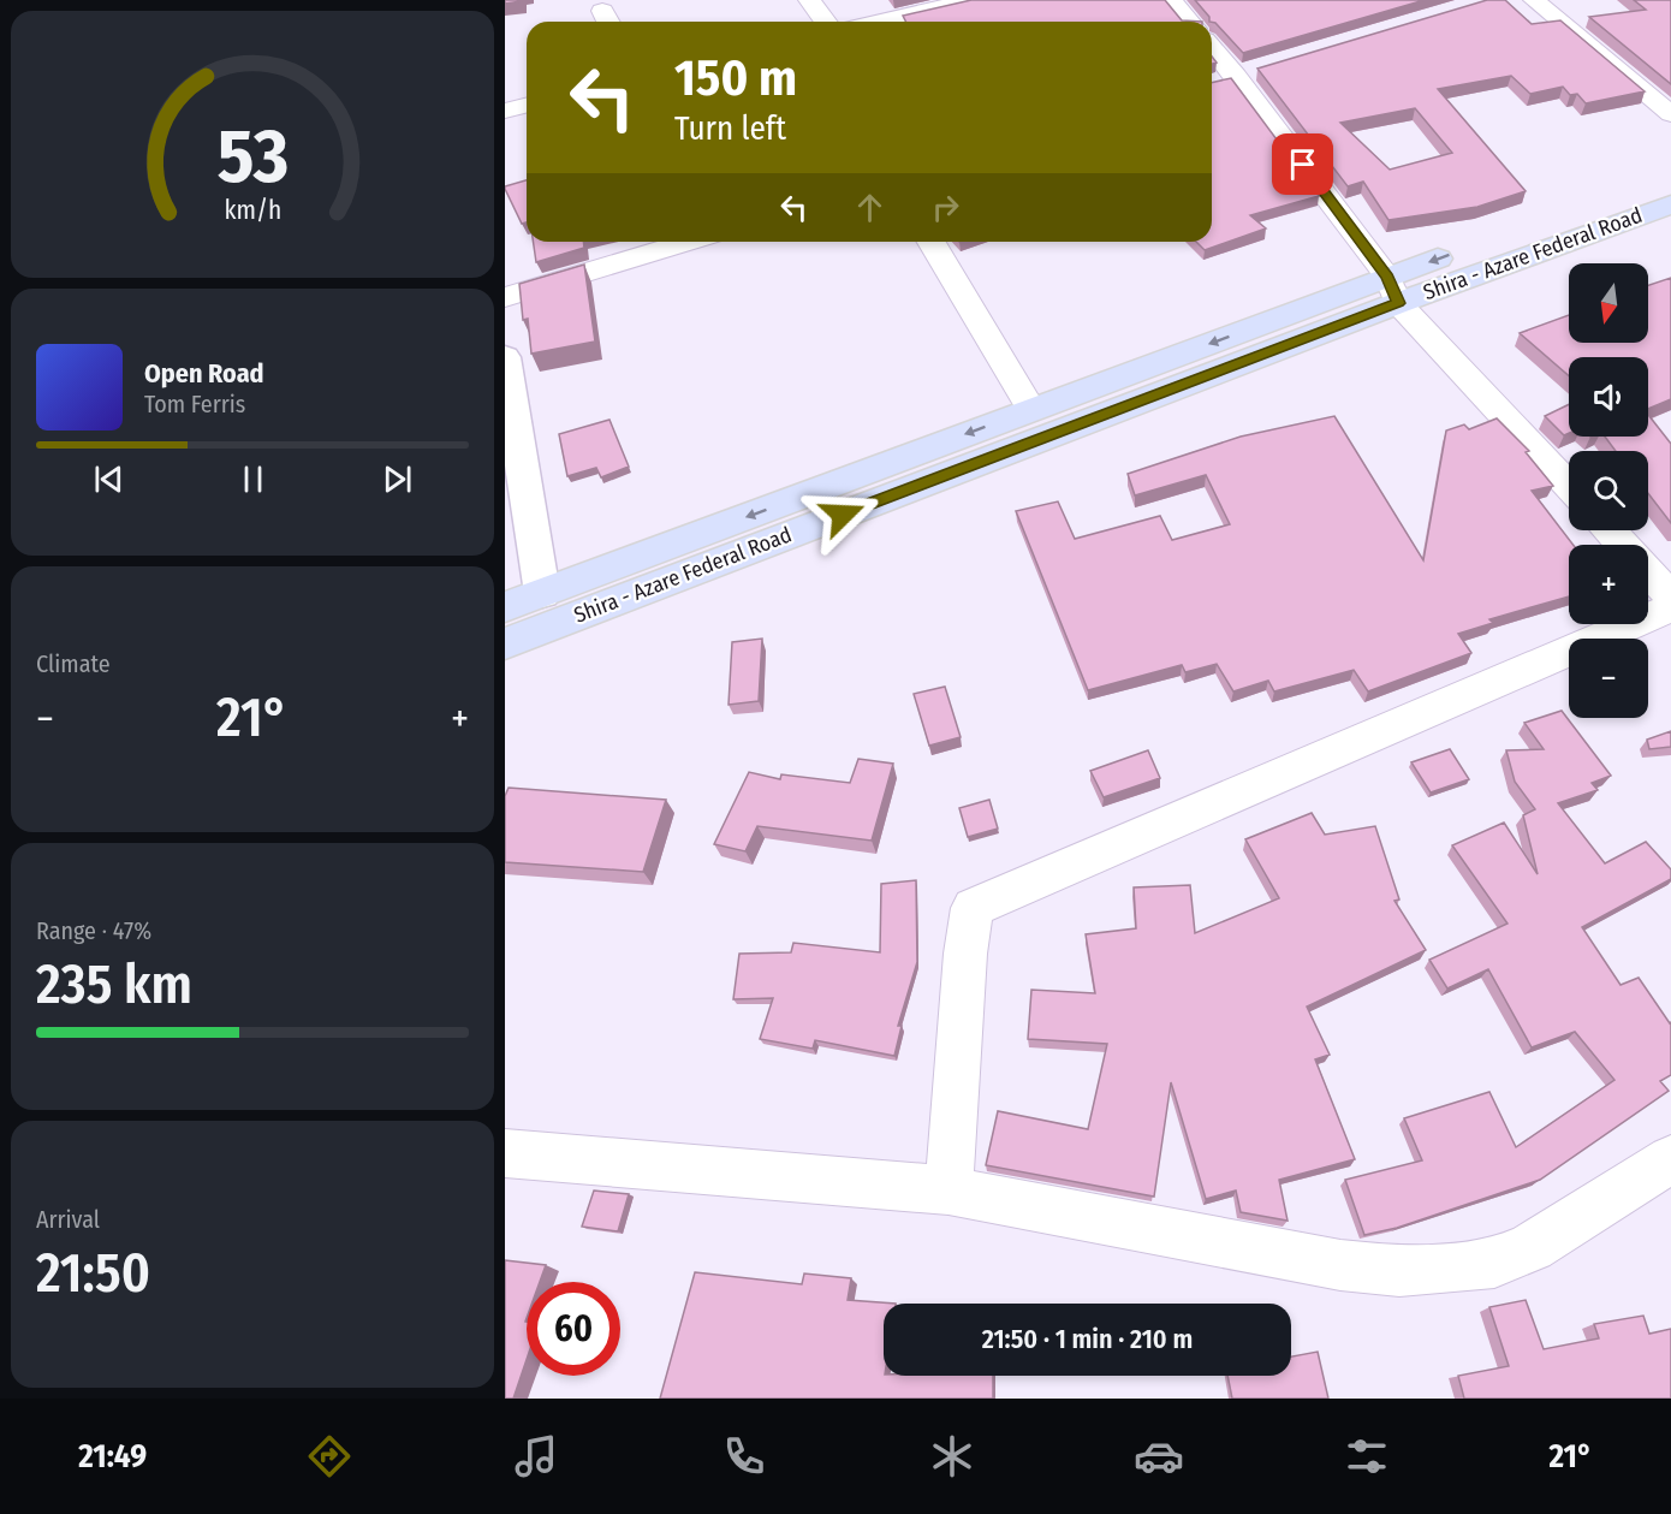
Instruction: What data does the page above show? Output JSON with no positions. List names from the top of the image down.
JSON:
{
  "streets": {
    "main road": ["Shira - Azare Federal Road"]
  },
  "north": "bottom",
  "page": {
    "turn": ["150 m", "Turn left"],
    "map_buttons": ["+", "−"],
    "song": ["Open Road", "Tom Ferris"],
    "tile": [
      "Climate",
      ["Range · 47%", "235 km"],
      ["Arrival", "21:50"]
    ],
    "heat": ["−", "21°", "+"],
    "limit": "60",
    "trip": "21:50 · 1 min · 210 m",
    "tabs": ["21:49", "21°"],
    "gauge": ["53", "km/h"]
  }
}
